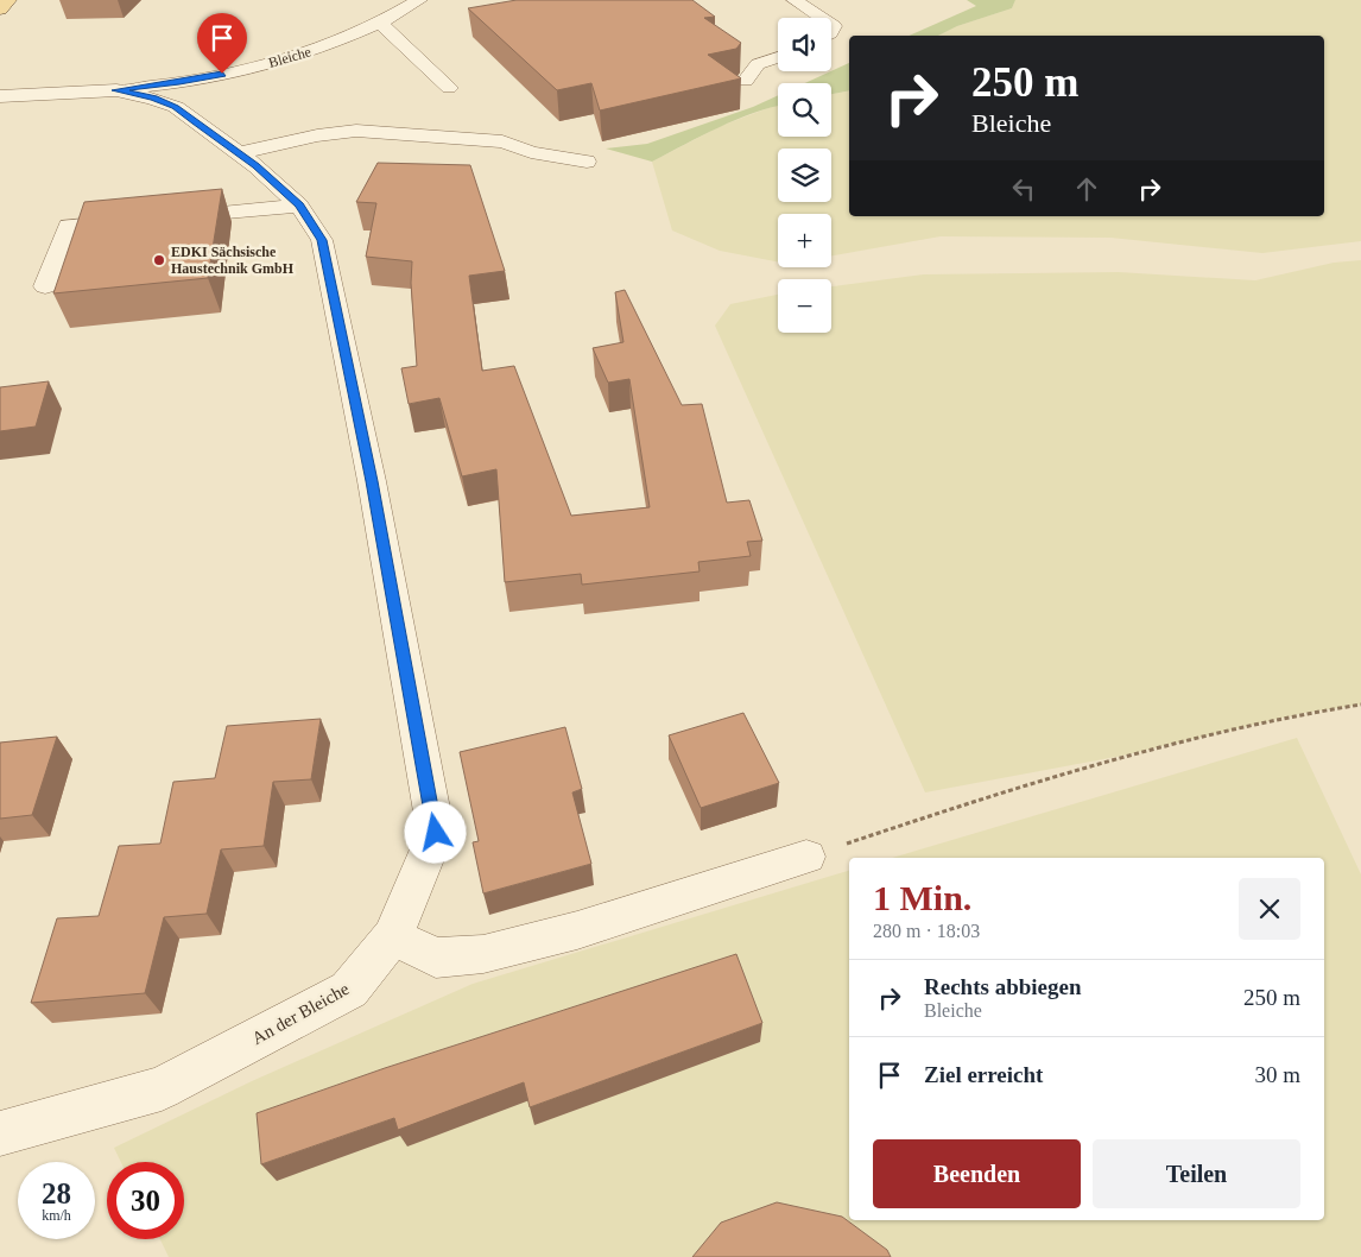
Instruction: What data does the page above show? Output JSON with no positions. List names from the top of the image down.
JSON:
{
  "streets": {
    "street": ["Bleiche", "An der Bleiche"]
  },
  "crossings": [
    ["Bleiche", "An der Bleiche"]
  ],
  "places": ["EDKI Sächsische Haustechnik GmbH"],
  "page": {
    "map_buttons": ["+", "−"],
    "turn": ["250 m", "Bleiche"],
    "heading": ["1 Min.", "280 m · 18:03"],
    "list": [
      {
        "name": "Rechts abbiegen",
        "note": "Bleiche",
        "value": "250 m"
      },
      {
        "name": "Ziel erreicht",
        "value": "30 m"
      }
    ],
    "buttons": ["Beenden", "Teilen"],
    "speed": "28 km/h",
    "limit": "30"
  }
}
